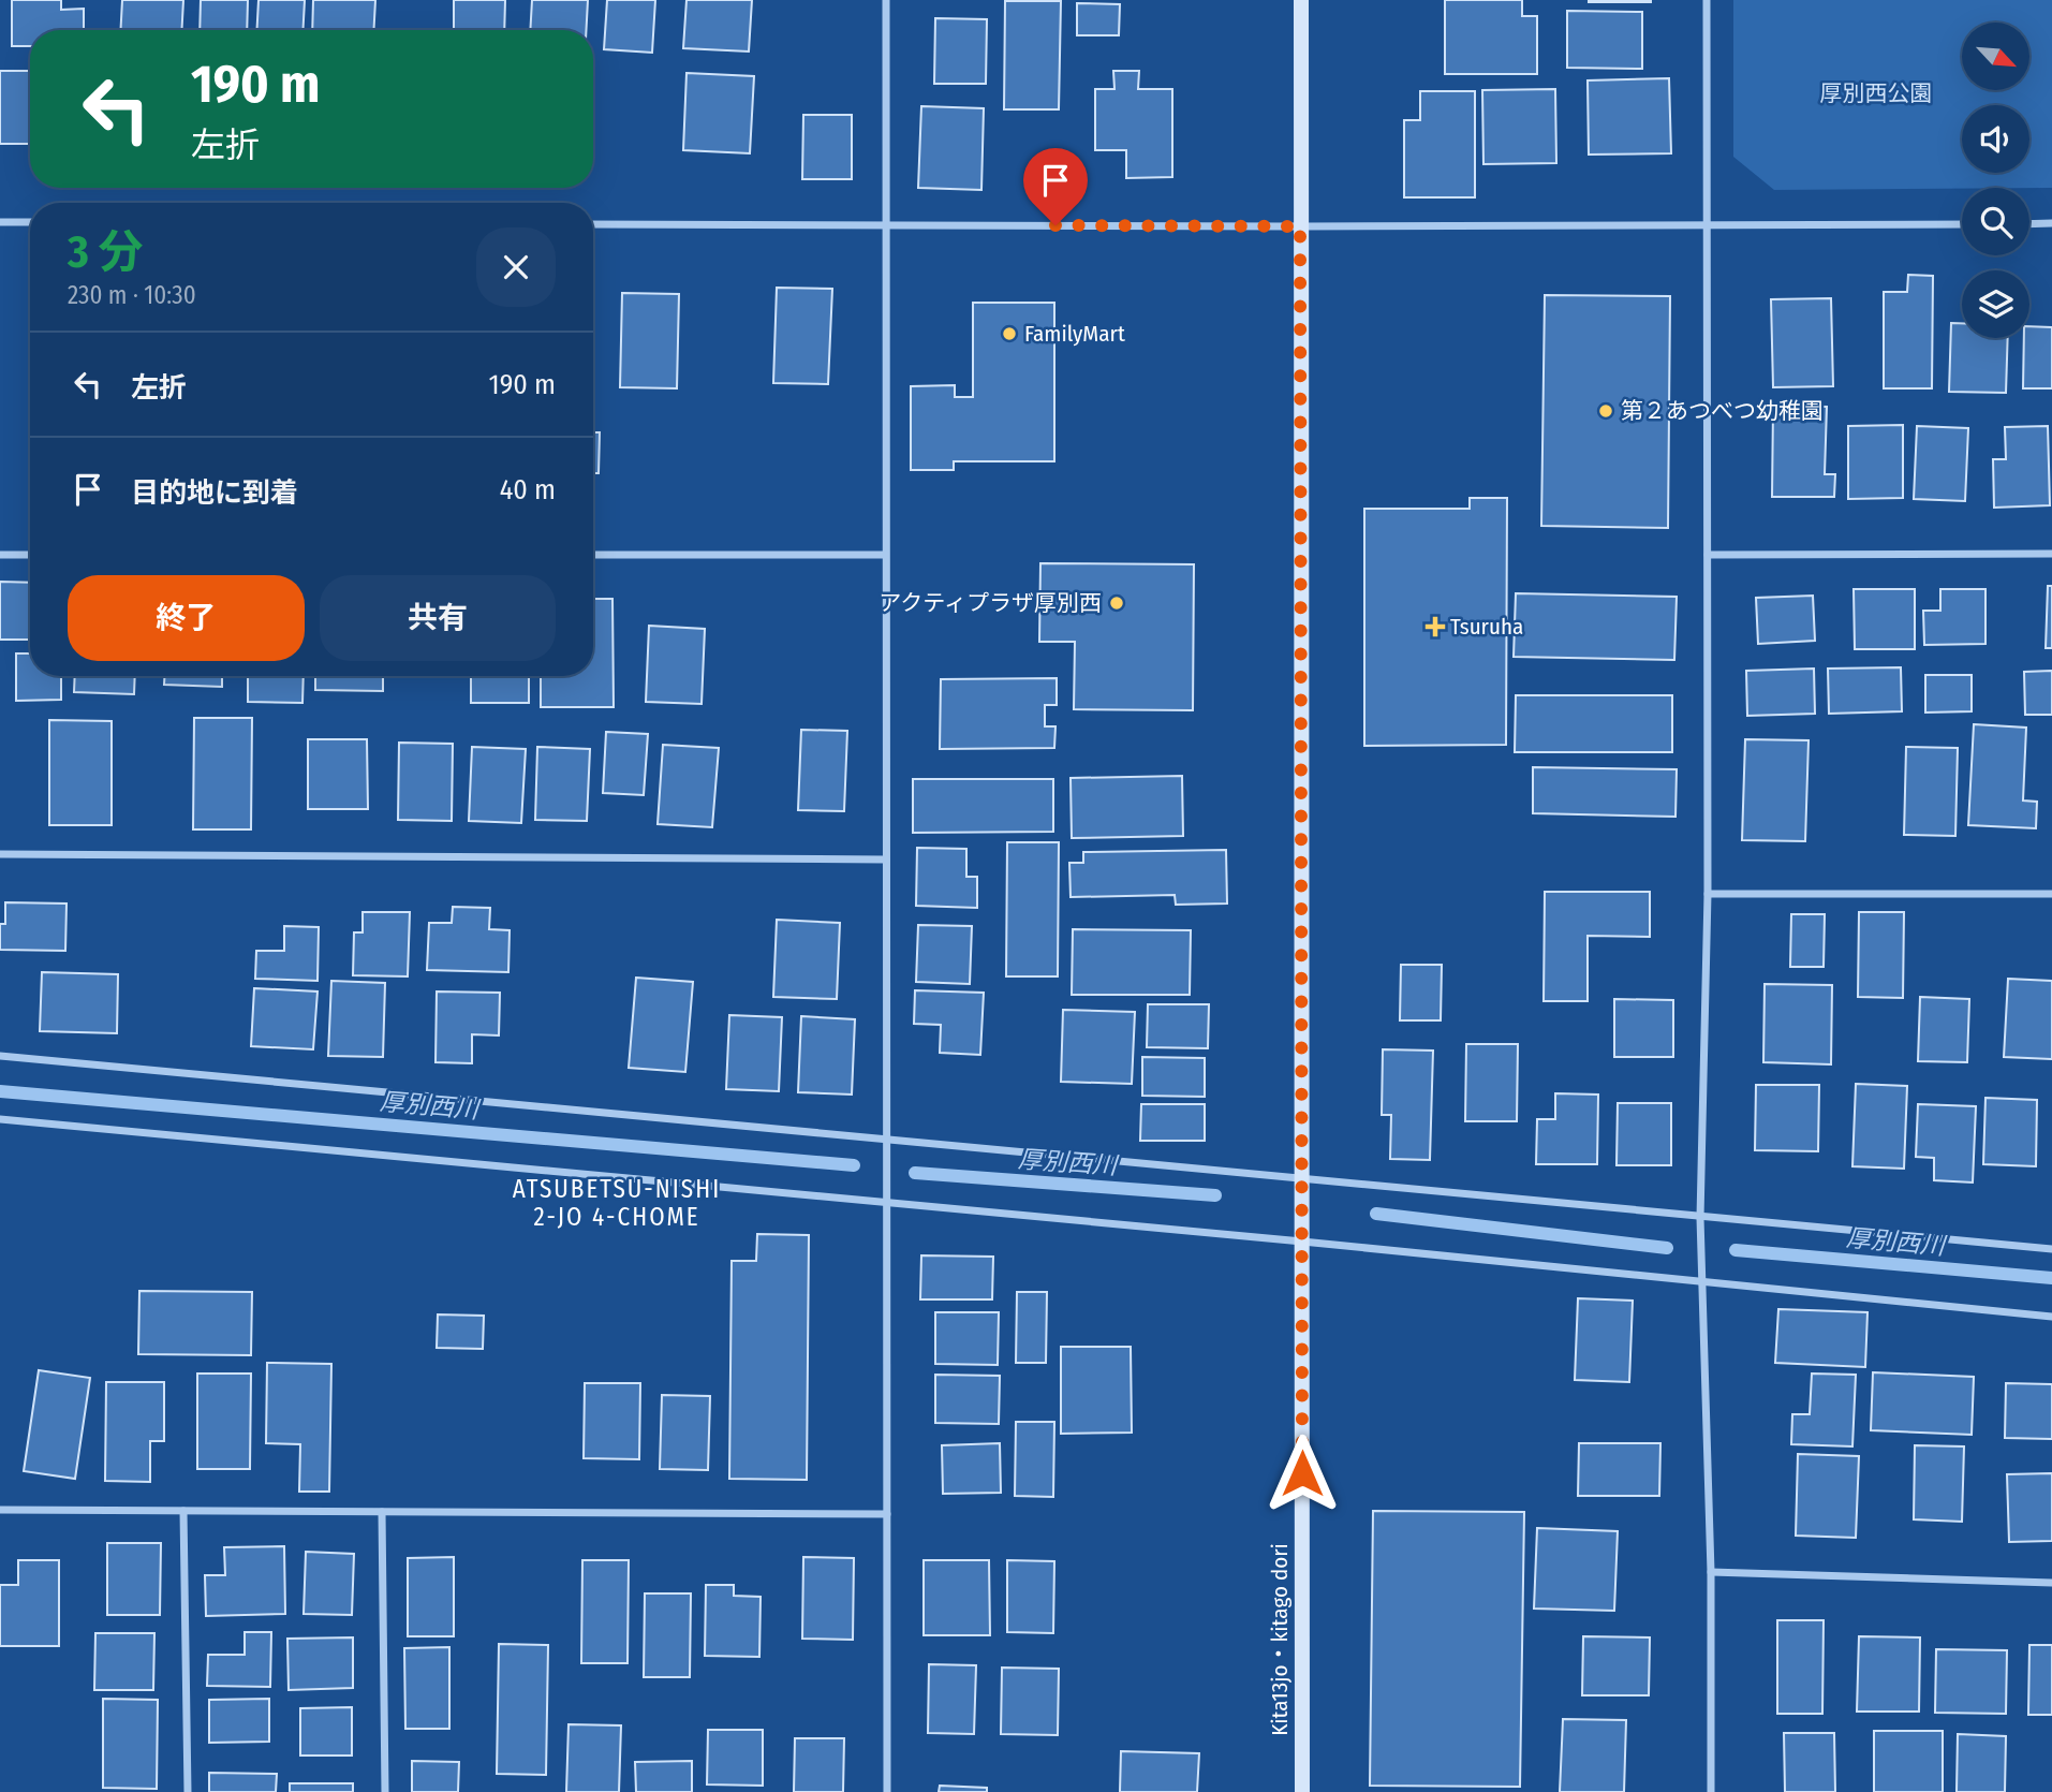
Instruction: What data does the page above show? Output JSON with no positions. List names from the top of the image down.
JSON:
{
  "streets": {
    "main road": ["Kita13jo・kitago dori"]
  },
  "districts": ["ATSUBETSU-NISHI 2-JO 4-CHOME"],
  "water": ["厚別西川"],
  "parks": ["厚別西公園"],
  "places": {
    "other": ["FamilyMart", "第２あつべつ幼稚園", "アクティプラザ厚別西"],
    "health": ["Tsuruha"]
  },
  "north": "bottom right",
  "page": {
    "turn": ["190 m", "左折"],
    "heading": ["3 分", "230 m · 10:30"],
    "list": [
      {
        "name": "左折",
        "value": "190 m"
      },
      {
        "name": "目的地に到着",
        "value": "40 m"
      }
    ],
    "buttons": ["終了", "共有"]
  }
}
